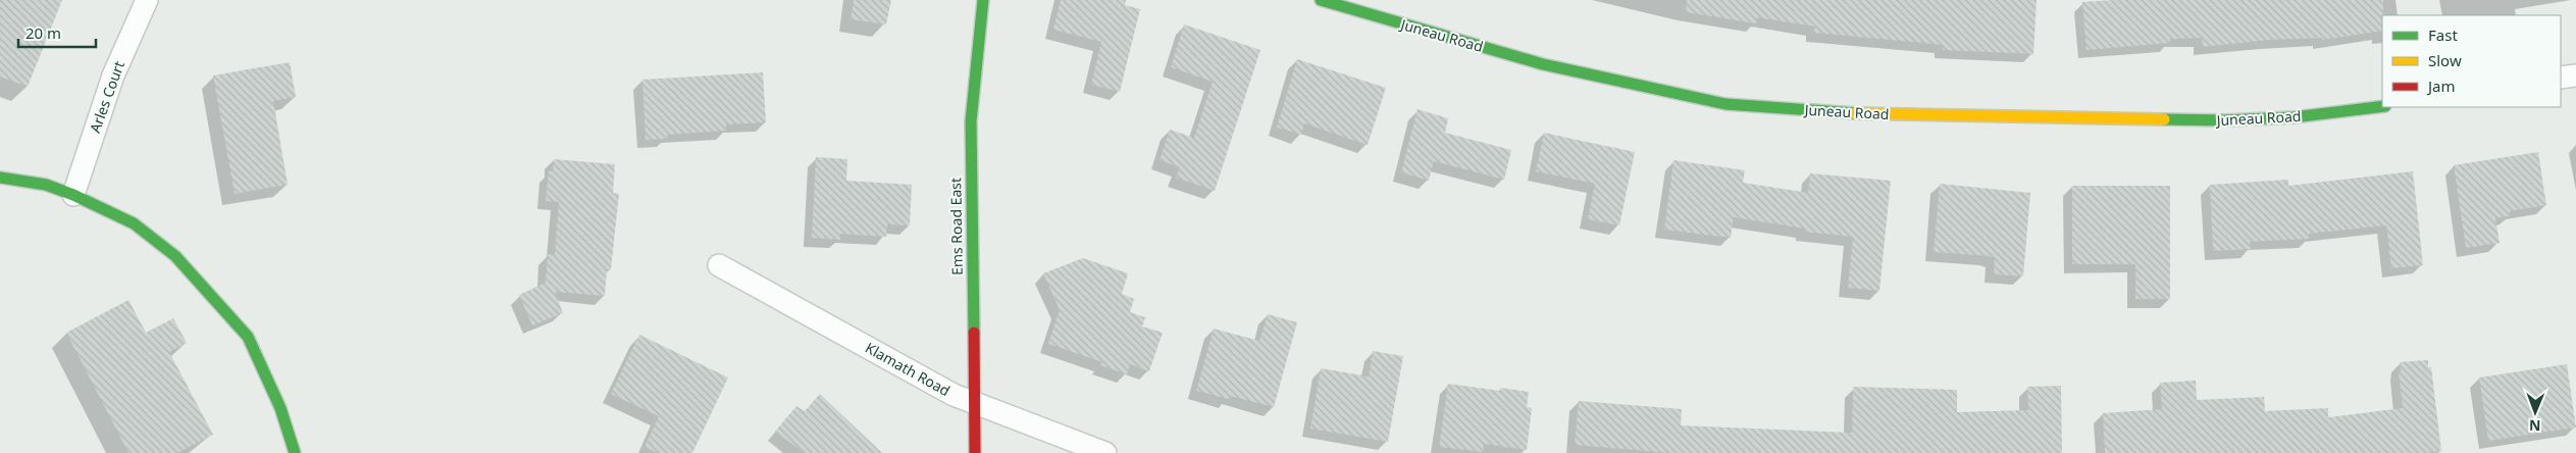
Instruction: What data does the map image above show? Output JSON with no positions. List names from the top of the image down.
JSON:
{
  "streets": {
    "street": [
      "Juneau Road",
      "Arles Court",
      "Ems Road East",
      "Klamath Road"
    ]
  },
  "crossings": [
    ["Ems Road East", "Klamath Road"]
  ],
  "legend": ["Fast", "Slow", "Jam"],
  "scale_bar": "20 m",
  "north": "bottom"
}
